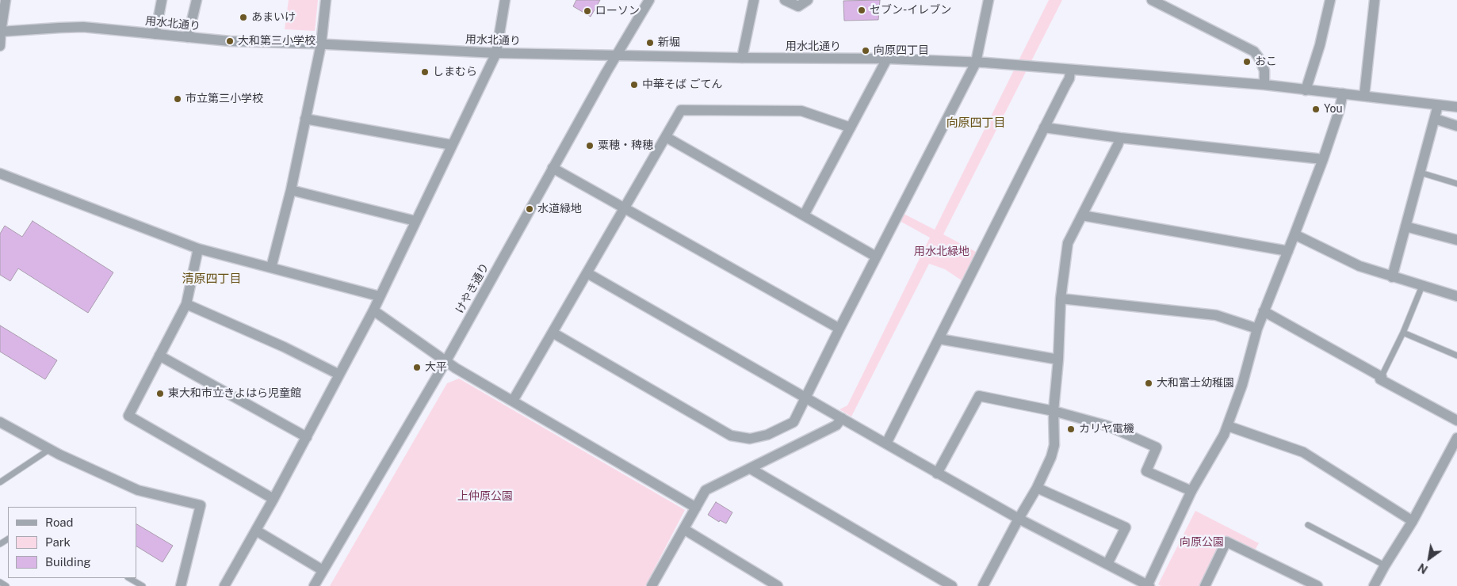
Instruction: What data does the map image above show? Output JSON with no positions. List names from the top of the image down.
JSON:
{
  "streets": {
    "street": ["用水北通り", "けやき通り"]
  },
  "crossings": [
    ["用水北通り", "けやき通り"]
  ],
  "districts": ["向原四丁目", "清原四丁目"],
  "parks": ["用水北緑地", "上仲原公園", "向原公園"],
  "places": [
    "セブン-イレブン",
    "ローソン",
    "あまいけ",
    "大和第三小学校",
    "新堀",
    "向原四丁目",
    "おこ",
    "しまむら",
    "中華そば ごてん",
    "市立第三小学校",
    "You",
    "粟穂・稗穂",
    "水道緑地",
    "大平",
    "大和富士幼稚園",
    "東大和市立きよはら児童館",
    "カリヤ電機"
  ],
  "legend": ["Road", "Park", "Building"],
  "north": "bottom left"
}
